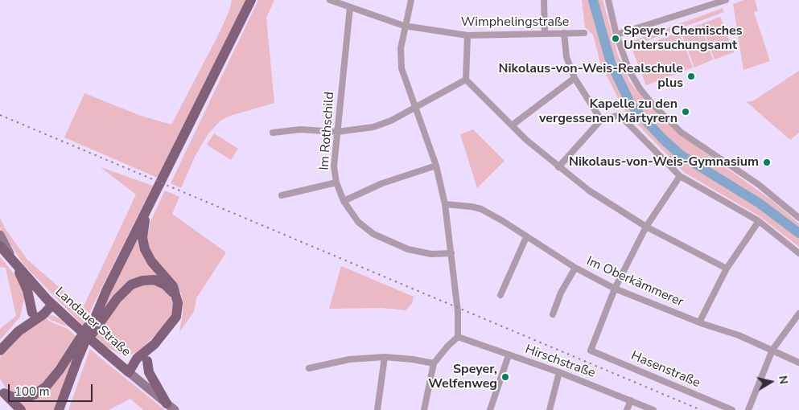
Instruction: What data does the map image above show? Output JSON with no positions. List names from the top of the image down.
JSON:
{
  "streets": {
    "main road": ["Landauer Straße"],
    "street": [
      "Wimphelingstraße",
      "Im Rothschild",
      "Im Oberkämmerer",
      "Hirschstraße",
      "Hasenstraße"
    ]
  },
  "crossings": [
    ["Wimphelingstraße", "Im Rothschild"],
    ["Im Oberkämmerer", "Hasenstraße"]
  ],
  "places": [
    "Speyer, Chemisches Untersuchungsamt",
    "Nikolaus-von-Weis-Realschule plus",
    "Kapelle zu den vergessenen Märtyrern",
    "Nikolaus-von-Weis-Gymnasium",
    "Speyer, Welfenweg"
  ],
  "scale_bar": "100 m",
  "north": "right"
}
